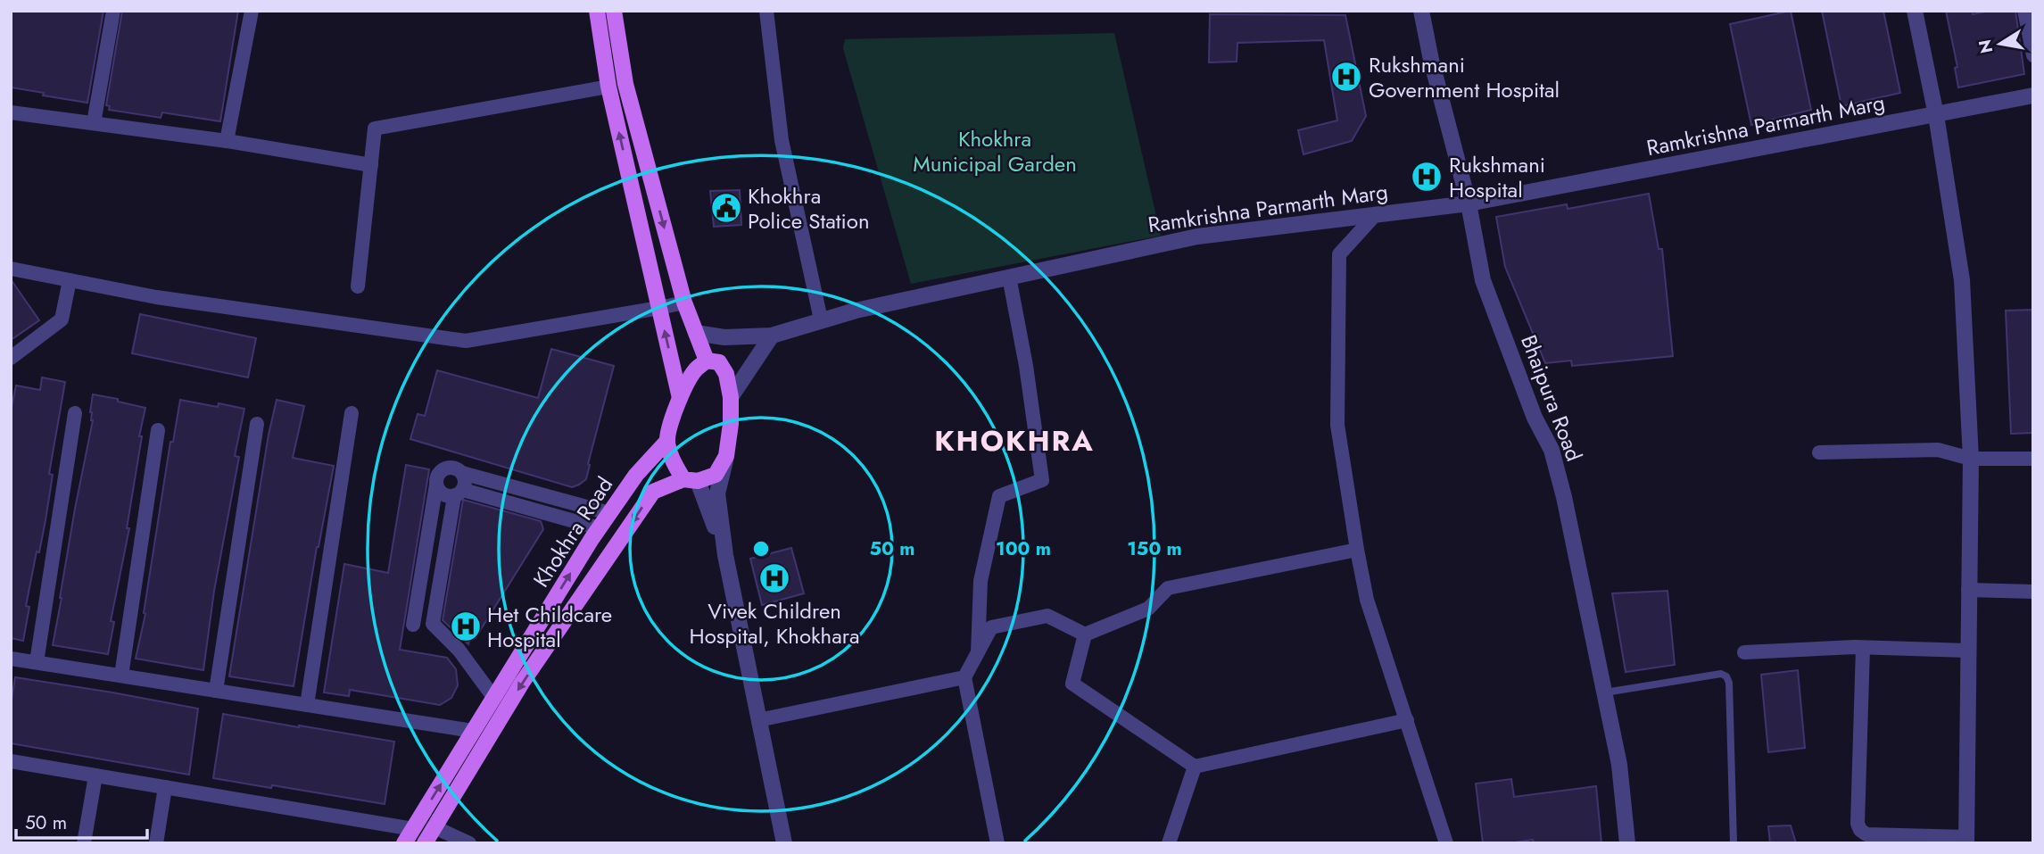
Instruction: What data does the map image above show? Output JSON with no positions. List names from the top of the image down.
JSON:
{
  "streets": {
    "main road": ["Khokhra Road"],
    "street": ["Ramkrishna Parmarth Marg", "Bhaipura Road"]
  },
  "crossings": [
    ["Ramkrishna Parmarth Marg", "Bhaipura Road"]
  ],
  "districts": ["KHOKHRA"],
  "parks": ["Khokhra Municipal Garden"],
  "places": {
    "hospital": [
      "Rukshmani Government Hospital",
      "Rukshmani Hospital",
      "Vivek Children Hospital, Khokhara",
      "Het Childcare Hospital"
    ],
    "public building": ["Khokhra Police Station"]
  },
  "scale_bar": "50 m",
  "north": "left",
  "rings": ["50 m", "100 m", "150 m"]
}
